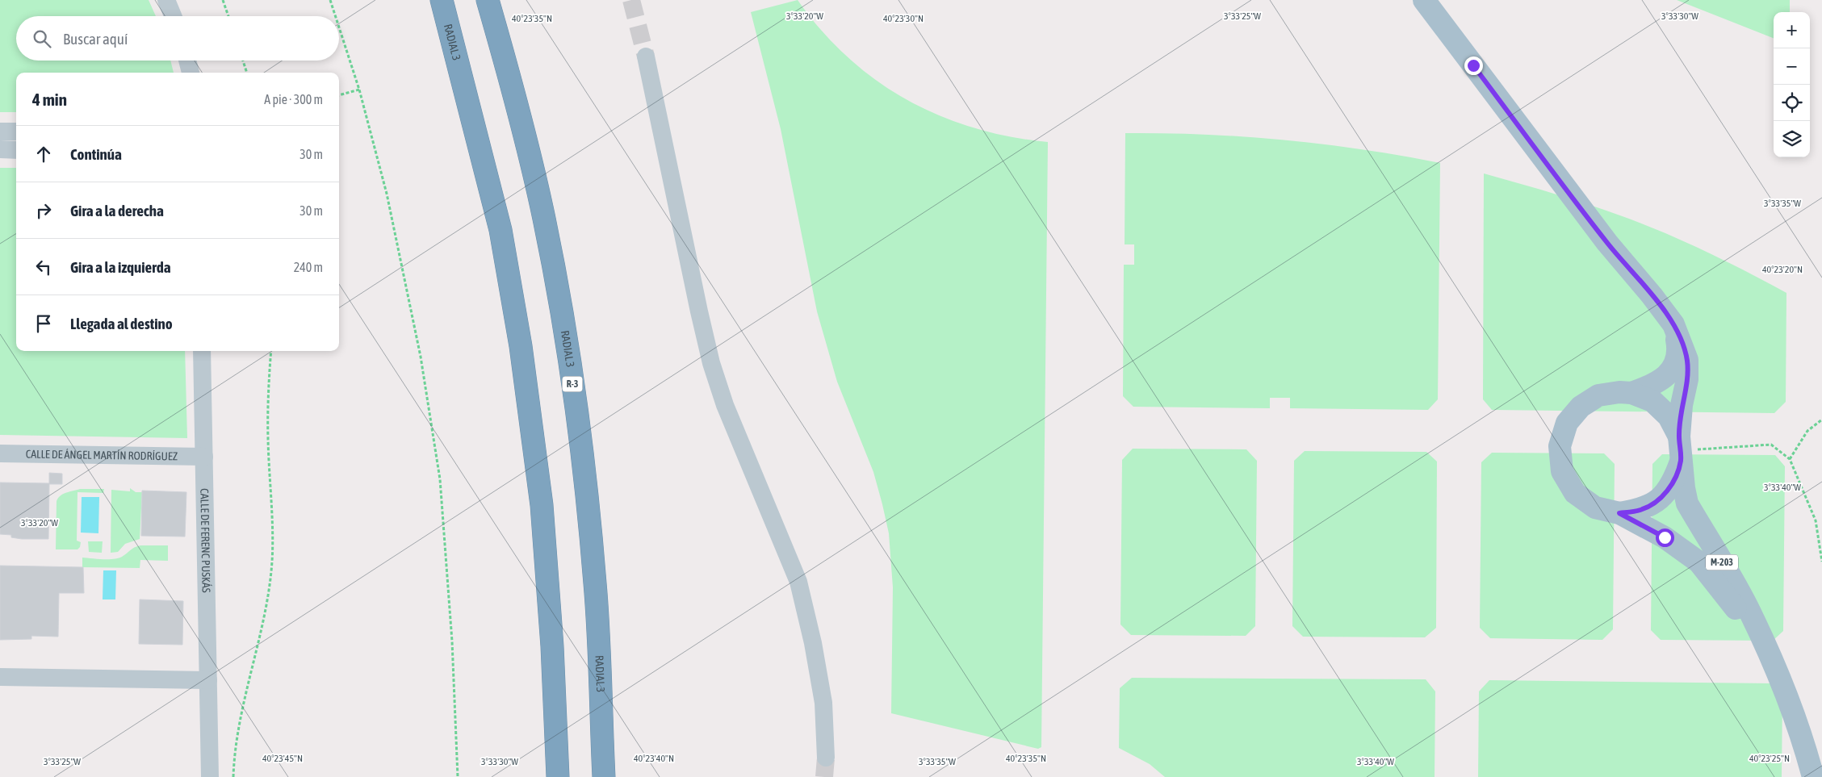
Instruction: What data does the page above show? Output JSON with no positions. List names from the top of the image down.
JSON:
{
  "streets": {
    "highway": ["RADIAL 3", "R-3"],
    "main road": ["M-203"],
    "street": ["CALLE DE ÁNGEL MARTÍN RODRÍGUEZ", "CALLE DE FERENC PUSKÁS"]
  },
  "crossings": [
    ["CALLE DE ÁNGEL MARTÍN RODRÍGUEZ", "CALLE DE FERENC PUSKÁS"]
  ],
  "page": {
    "map_buttons": ["+", "−"],
    "search": "Buscar aquí",
    "heading": ["4 min", "A pie · 300 m"],
    "list": [
      ["Continúa", "30 m"],
      ["Gira a la derecha", "30 m"],
      ["Gira a la izquierda", "240 m"],
      "Llegada al destino"
    ]
  },
  "coordinates": [
    "3°33'20\"W",
    "3°33'25\"W",
    "3°33'30\"W",
    "40°23'35\"N",
    "40°23'30\"N",
    "3°33'35\"W",
    "40°23'20\"N",
    "3°33'40\"W",
    "40°23'45\"N",
    "40°23'40\"N",
    "40°23'25\"N"
  ]
}
